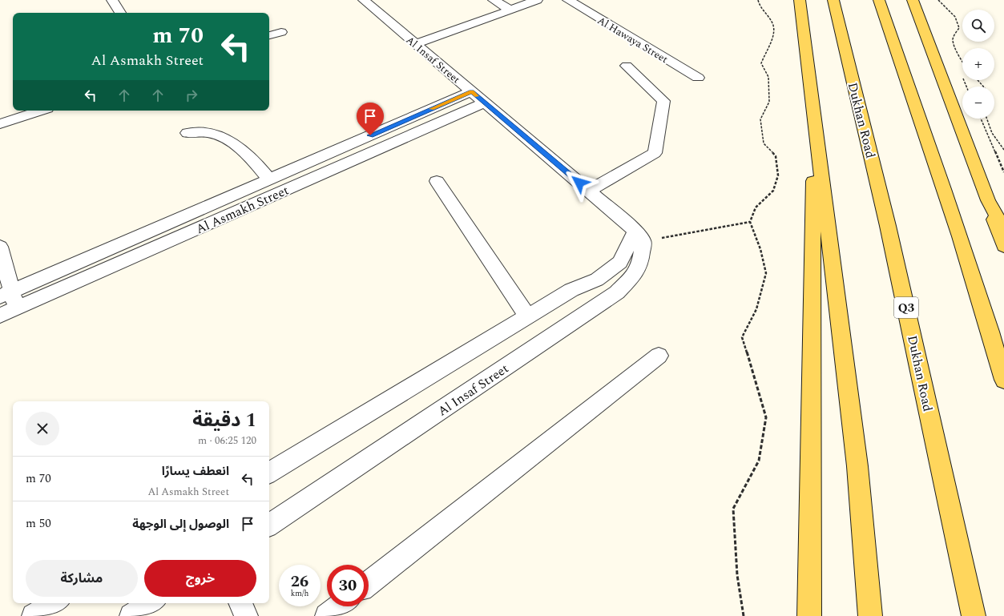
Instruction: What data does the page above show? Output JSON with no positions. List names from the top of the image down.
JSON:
{
  "streets": {
    "main road": ["Dukhan Road", "Q3"],
    "street": ["Al Hawaya Street", "Al Insaf Street", "Al Asmakh Street"]
  },
  "crossings": [
    ["Al Insaf Street", "Al Asmakh Street"]
  ],
  "page": {
    "map_buttons": ["+", "−"],
    "turn": ["70 m", "Al Asmakh Street"],
    "heading": ["1 دقيقة", "120 m · 06:25"],
    "list": [
      {
        "name": "انعطف يسارًا",
        "note": "Al Asmakh Street",
        "value": "70 m"
      },
      {
        "name": "الوصول إلى الوجهة",
        "value": "50 m"
      }
    ],
    "buttons": ["خروج", "مشاركة"],
    "speed": "26 km/h",
    "limit": "30"
  }
}
